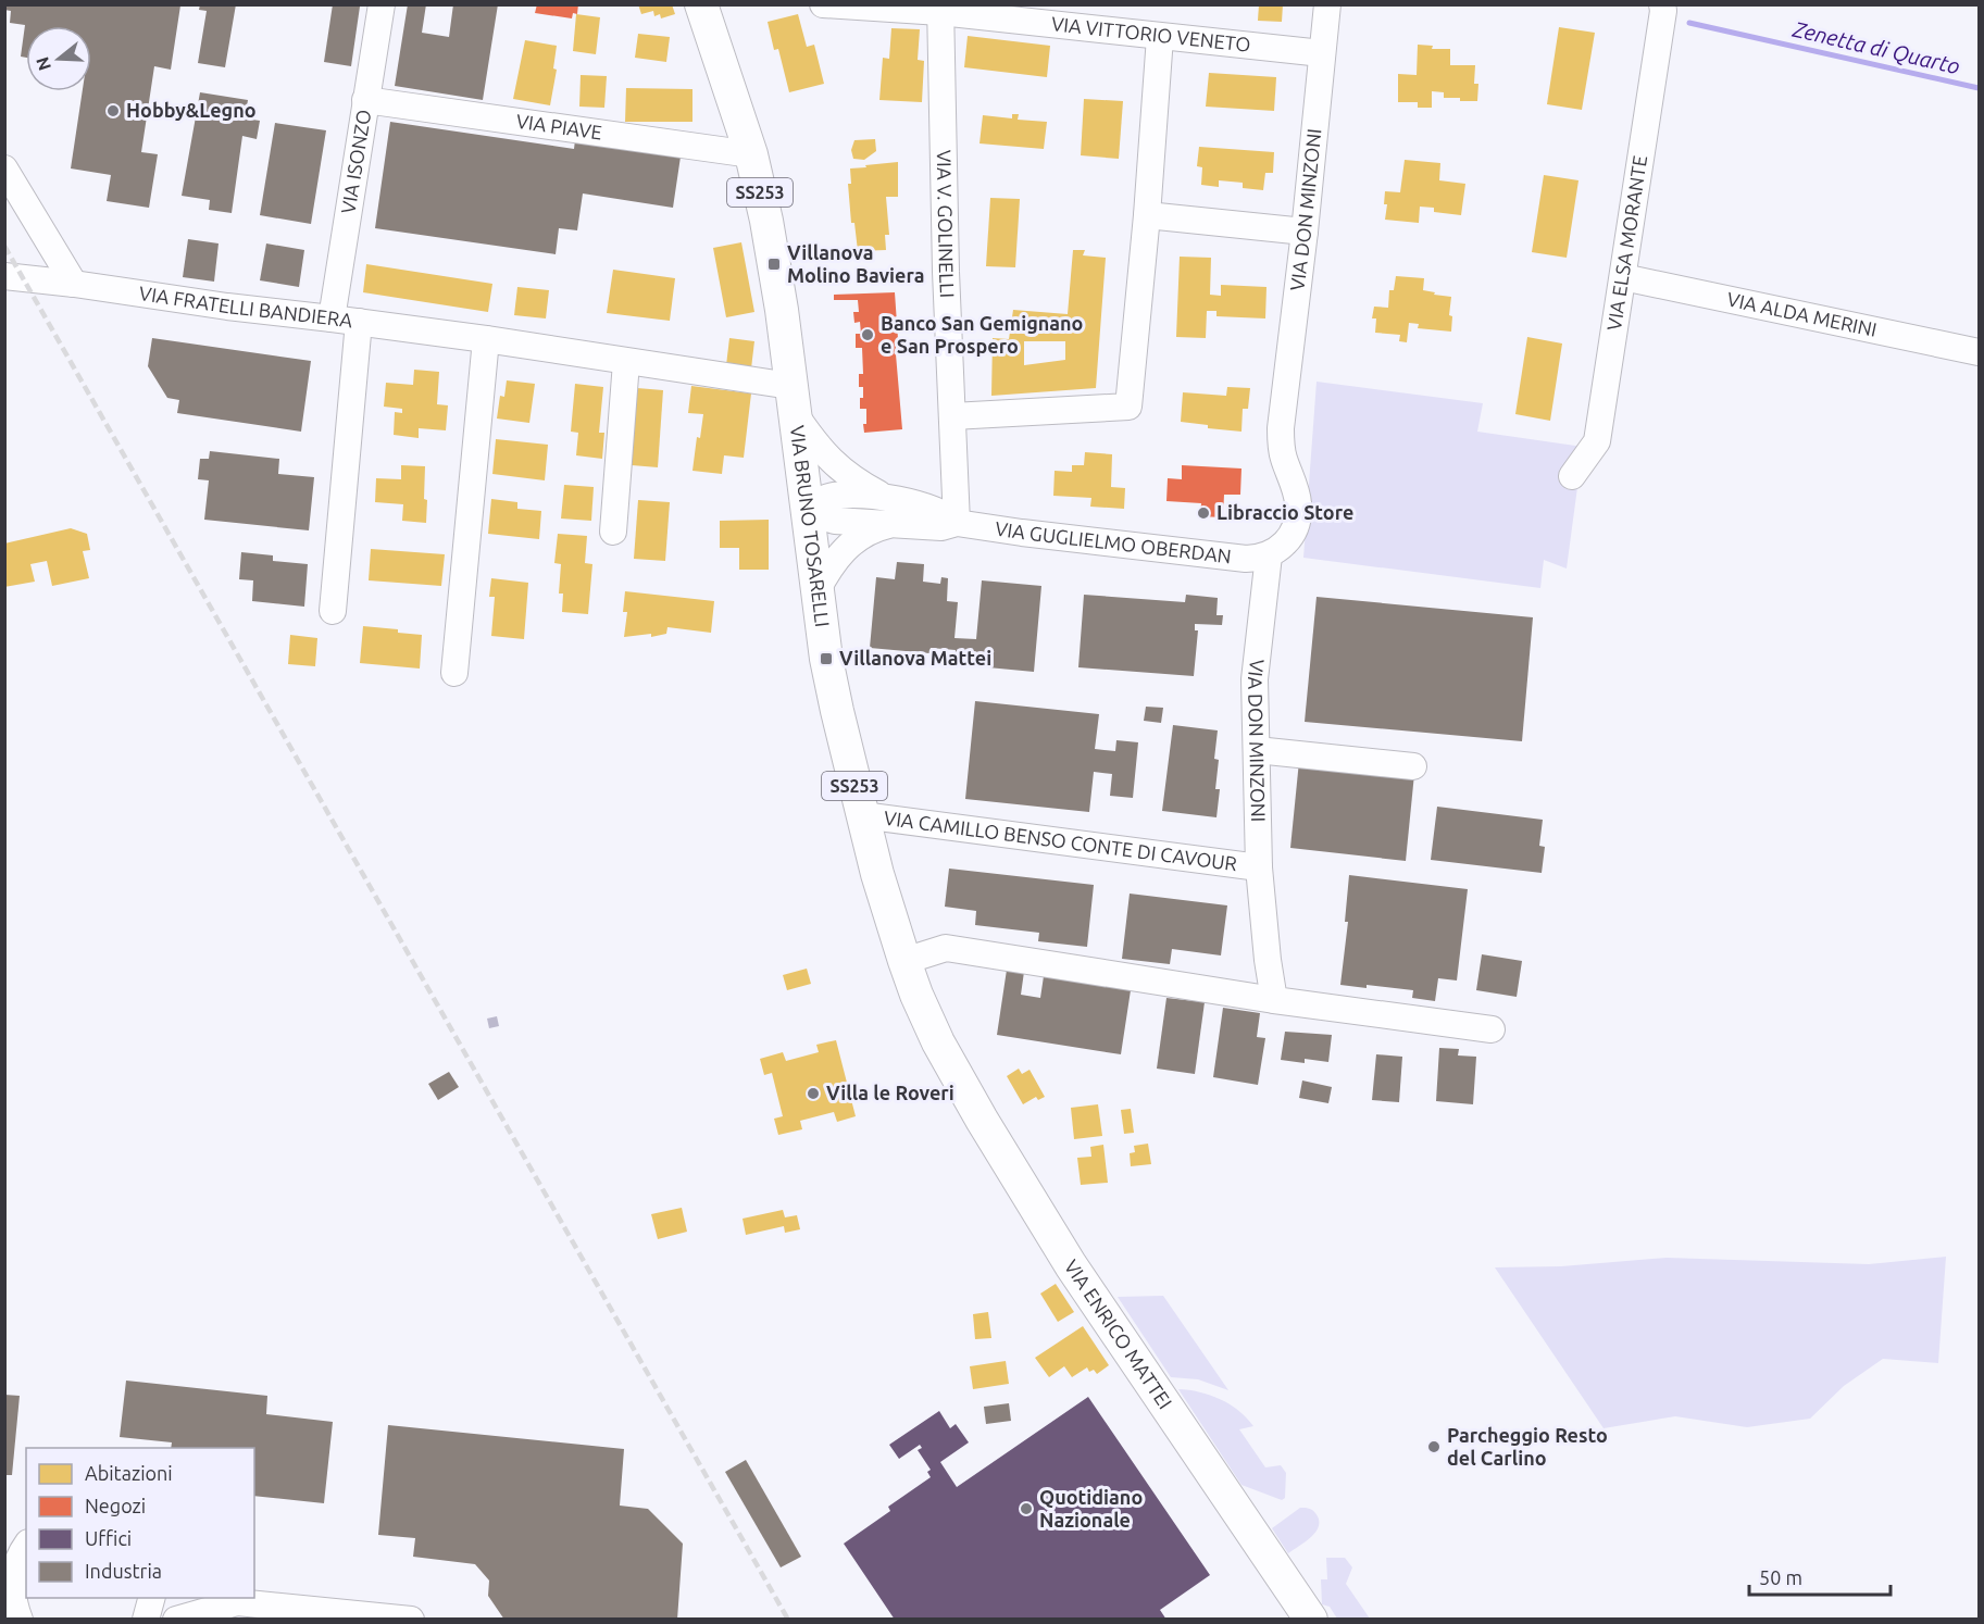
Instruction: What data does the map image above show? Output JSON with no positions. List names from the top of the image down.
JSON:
{
  "streets": {
    "main road": ["SS253", "VIA BRUNO TOSARELLI", "VIA ENRICO MATTEI"],
    "street": [
      "VIA VITTORIO VENETO",
      "VIA PIAVE",
      "VIA ISONZO",
      "VIA DON MINZONI",
      "VIA V. GOLINELLI",
      "VIA ELSA MORANTE",
      "VIA FRATELLI BANDIERA",
      "VIA ALDA MERINI",
      "VIA GUGLIELMO OBERDAN",
      "VIA CAMILLO BENSO CONTE DI CAVOUR"
    ]
  },
  "crossings": [
    ["VIA VITTORIO VENETO", "VIA DON MINZONI"],
    ["VIA VITTORIO VENETO", "VIA V. GOLINELLI"],
    ["VIA PIAVE", "VIA ISONZO"],
    ["VIA PIAVE", "VIA BRUNO TOSARELLI"],
    ["VIA ISONZO", "VIA FRATELLI BANDIERA"],
    ["VIA DON MINZONI", "VIA GUGLIELMO OBERDAN"],
    ["VIA DON MINZONI", "VIA CAMILLO BENSO CONTE DI CAVOUR"],
    ["VIA V. GOLINELLI", "VIA GUGLIELMO OBERDAN"],
    ["VIA ELSA MORANTE", "VIA ALDA MERINI"],
    ["VIA FRATELLI BANDIERA", "VIA BRUNO TOSARELLI"],
    ["VIA FRATELLI BANDIERA", "VIA GUGLIELMO OBERDAN"],
    ["VIA BRUNO TOSARELLI", "VIA GUGLIELMO OBERDAN"],
    ["VIA BRUNO TOSARELLI", "VIA CAMILLO BENSO CONTE DI CAVOUR"],
    ["VIA BRUNO TOSARELLI", "VIA ENRICO MATTEI"]
  ],
  "water": ["Zenetta di Quarto"],
  "places": {
    "other": [
      "Hobby&Legno",
      "Banco San Gemignano e San Prospero",
      "Libraccio Store",
      "Villa le Roveri",
      "Parcheggio Resto del Carlino",
      "Quotidiano Nazionale"
    ],
    "transit": ["Villanova Molino Baviera", "Villanova Mattei"]
  },
  "legend": [
    "Abitazioni",
    "Negozi",
    "Uffici",
    "Industria"
  ],
  "scale_bar": "50 m",
  "north": "left"
}
